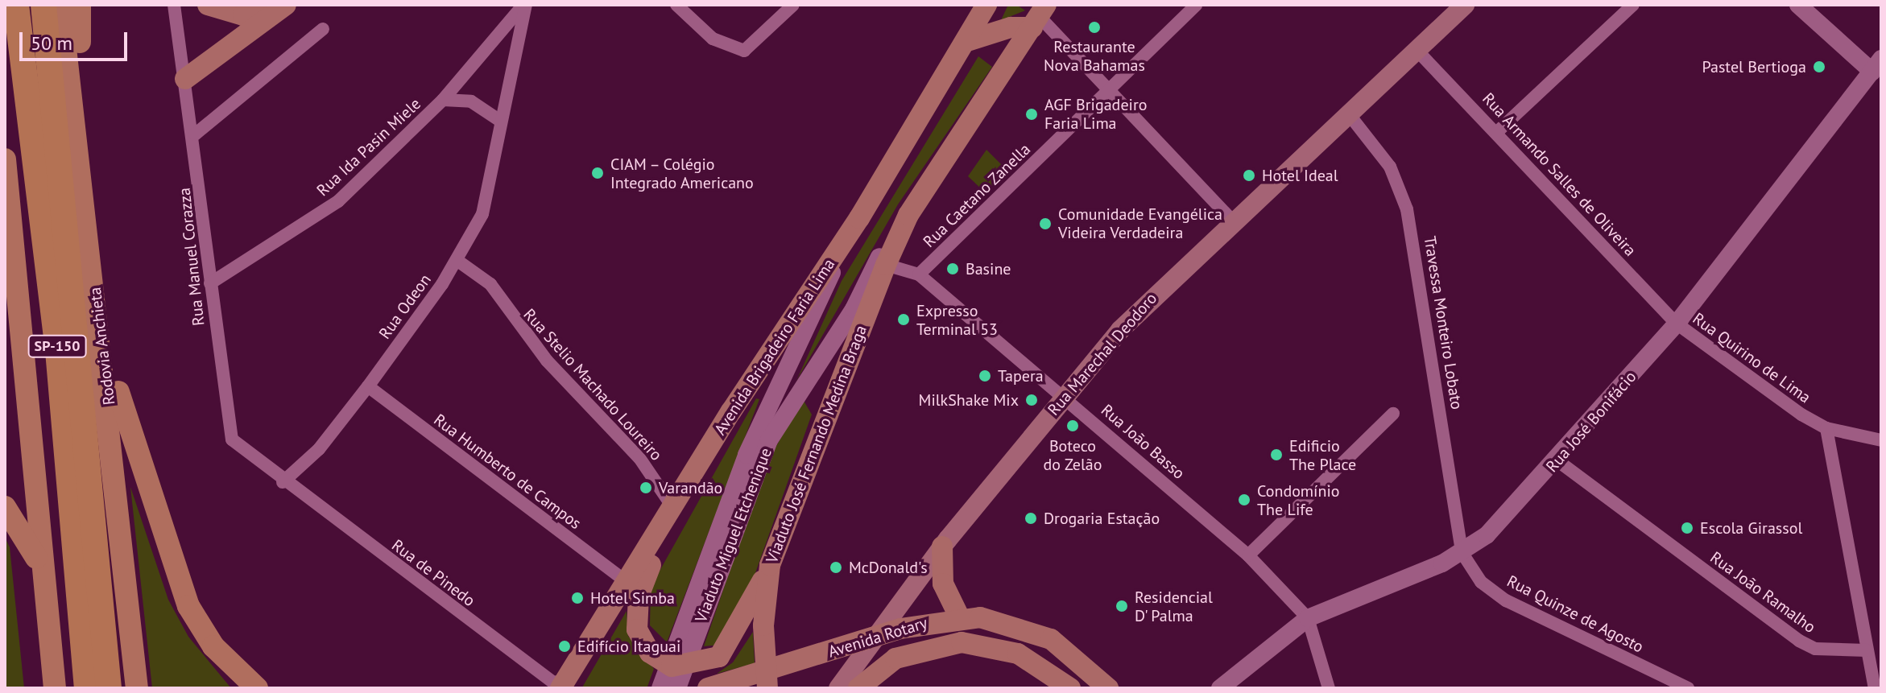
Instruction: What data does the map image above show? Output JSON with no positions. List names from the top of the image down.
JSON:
{
  "streets": {
    "highway": ["SP-150", "Rodovia Anchieta"],
    "main road": [
      "Avenida Brigadeiro Faria Lima",
      "Rua Marechal Deodoro",
      "Viaduto José Fernando Medina Braga",
      "Avenida Rotary"
    ],
    "street": [
      "Rua Ida Pasin Miele",
      "Rua Armando Salles de Oliveira",
      "Rua Caetano Zanella",
      "Rua Manuel Corazza",
      "Rua Odeon",
      "Travessa Monteiro Lobato",
      "Rua Quirino de Lima",
      "Rua Stelio Machado Loureiro",
      "Rua José Bonifácio",
      "Rua João Basso",
      "Rua Humberto de Campos",
      "Viaduto Miguel Etchenique",
      "Rua de Pinedo",
      "Rua João Ramalho",
      "Rua Quinze de Agosto"
    ]
  },
  "crossings": [
    ["Rua Ida Pasin Miele", "Rua Manuel Corazza"],
    ["Rua Ida Pasin Miele", "Rua Odeon"],
    ["Rua Armando Salles de Oliveira", "Rua Marechal Deodoro"],
    ["Rua Armando Salles de Oliveira", "Rua Quirino de Lima"],
    ["Rua Armando Salles de Oliveira", "Rua José Bonifácio"],
    ["Rua Caetano Zanella", "Rua João Basso"],
    ["Rua Manuel Corazza", "Rua Odeon"],
    ["Rua Manuel Corazza", "Rua de Pinedo"],
    ["Rua Odeon", "Rua Stelio Machado Loureiro"],
    ["Rua Odeon", "Rua Humberto de Campos"],
    ["Rua Odeon", "Rua de Pinedo"],
    ["Travessa Monteiro Lobato", "Rua Marechal Deodoro"],
    ["Travessa Monteiro Lobato", "Rua José Bonifácio"],
    ["Travessa Monteiro Lobato", "Rua Quinze de Agosto"],
    ["Avenida Brigadeiro Faria Lima", "Rua Stelio Machado Loureiro"],
    ["Avenida Brigadeiro Faria Lima", "Rua Humberto de Campos"],
    ["Avenida Brigadeiro Faria Lima", "Viaduto Miguel Etchenique"],
    ["Avenida Brigadeiro Faria Lima", "Rua de Pinedo"],
    ["Rua Marechal Deodoro", "Rua João Basso"],
    ["Rua Marechal Deodoro", "Avenida Rotary"],
    ["Rua Quirino de Lima", "Rua José Bonifácio"],
    ["Rua José Bonifácio", "Rua João Basso"],
    ["Rua José Bonifácio", "Rua João Ramalho"],
    ["Rua José Bonifácio", "Rua Quinze de Agosto"],
    ["Rua João Basso", "Viaduto José Fernando Medina Braga"],
    ["Viaduto José Fernando Medina Braga", "Viaduto Miguel Etchenique"],
    ["Viaduto José Fernando Medina Braga", "Avenida Rotary"]
  ],
  "places": [
    "Restaurante Nova Bahamas",
    "Pastel Bertioga",
    "AGF Brigadeiro Faria Lima",
    "CIAM – Colégio Integrado Americano",
    "Hotel Ideal",
    "Comunidade Evangélica Videira Verdadeira",
    "Basine",
    "Expresso Terminal 53",
    "Tapera",
    "MilkShake Mix",
    "Boteco do Zelão",
    "Edificio The Place",
    "Varandão",
    "Condomínio The Life",
    "Drogaria Estação",
    "Escola Girassol",
    "McDonald's",
    "Hotel Simba",
    "Residencial D' Palma",
    "Edifício Itaguai"
  ],
  "scale_bar": "50 m"
}
